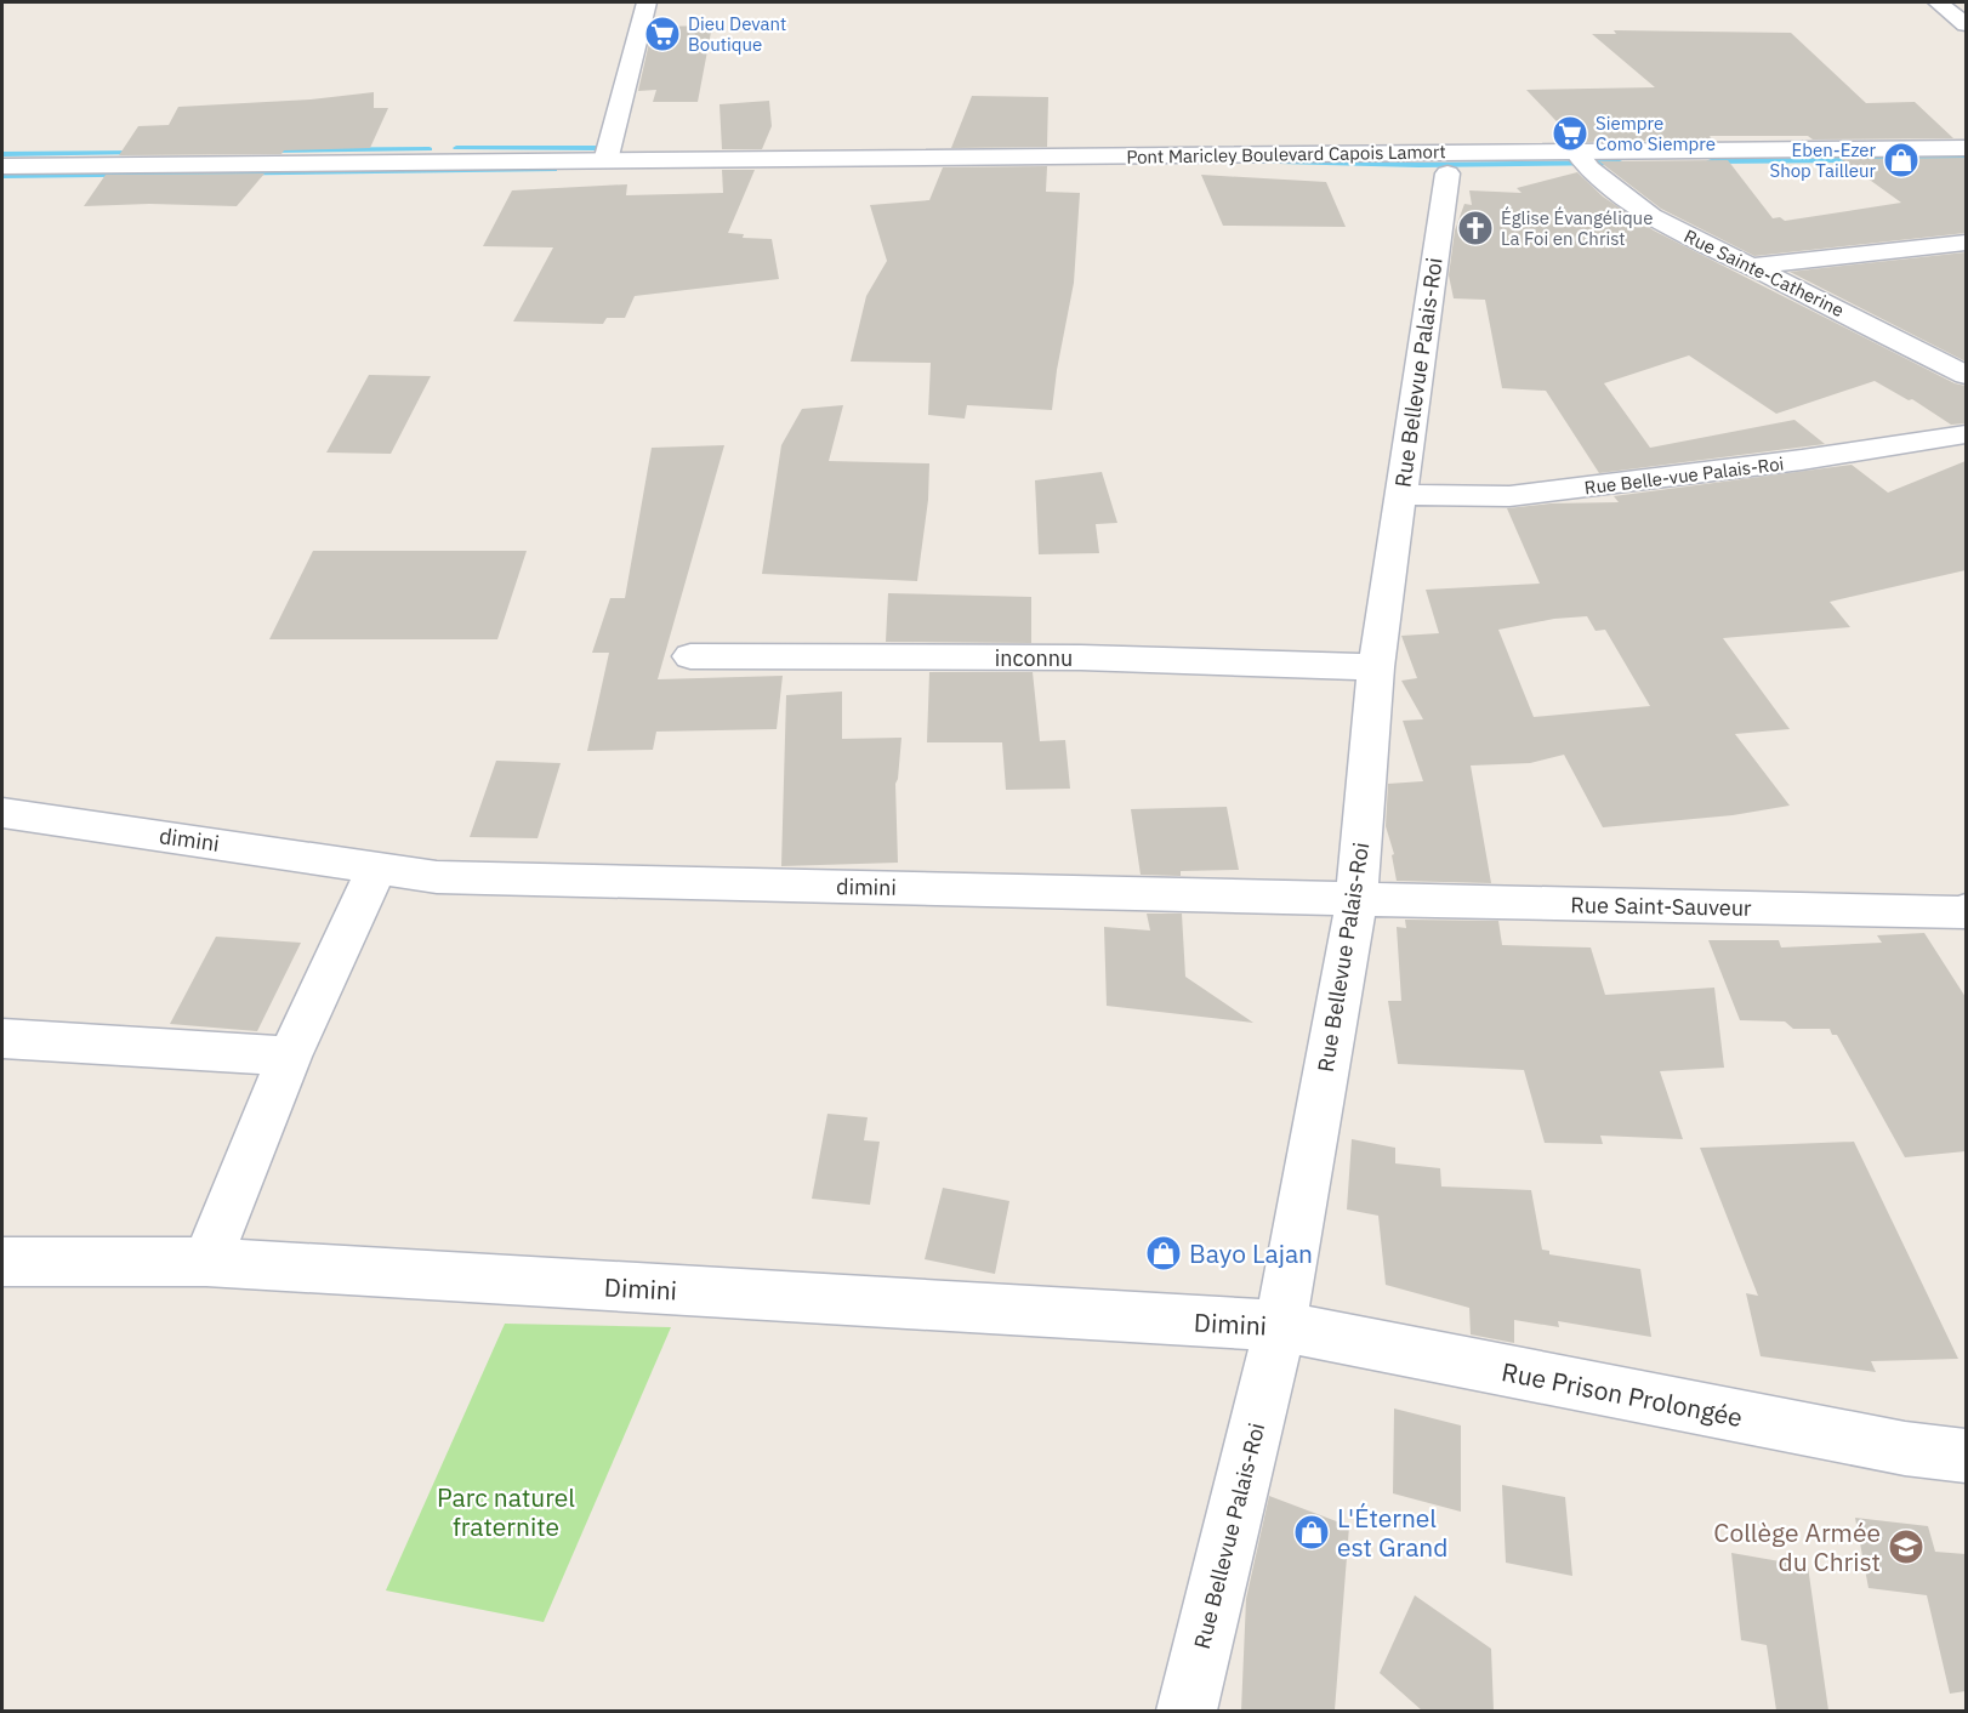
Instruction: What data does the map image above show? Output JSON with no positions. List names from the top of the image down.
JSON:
{
  "streets": {
    "street": [
      "Pont Maricley Boulevard Capois Lamort",
      "Rue Sainte-Catherine",
      "Rue Bellevue Palais-Roi",
      "Rue Belle-vue Palais-Roi",
      "inconnu",
      "dimini",
      "Rue Saint-Sauveur",
      "Dimini",
      "Rue Prison Prolongée"
    ]
  },
  "crossings": [
    ["Pont Maricley Boulevard Capois Lamort", "Rue Sainte-Catherine"],
    ["Pont Maricley Boulevard Capois Lamort", "Rue Bellevue Palais-Roi"],
    ["Rue Bellevue Palais-Roi", "Rue Belle-vue Palais-Roi"],
    ["Rue Bellevue Palais-Roi", "inconnu"],
    ["Rue Bellevue Palais-Roi", "dimini"],
    ["Rue Bellevue Palais-Roi", "Rue Saint-Sauveur"],
    ["Rue Bellevue Palais-Roi", "Dimini"],
    ["Rue Bellevue Palais-Roi", "Rue Prison Prolongée"],
    ["dimini", "Rue Saint-Sauveur"],
    ["Dimini", "Rue Prison Prolongée"]
  ],
  "parks": ["Parc naturel fraternite"],
  "places": {
    "supermarket": ["Dieu Devant Boutique", "Siempre Como Siempre"],
    "shop": ["Eben-Ezer Shop Tailleur", "Bayo Lajan", "L'Éternel est Grand"],
    "church": ["Église Évangélique La Foi en Christ"],
    "school or university": ["Collège Armée du Christ"]
  }
}
